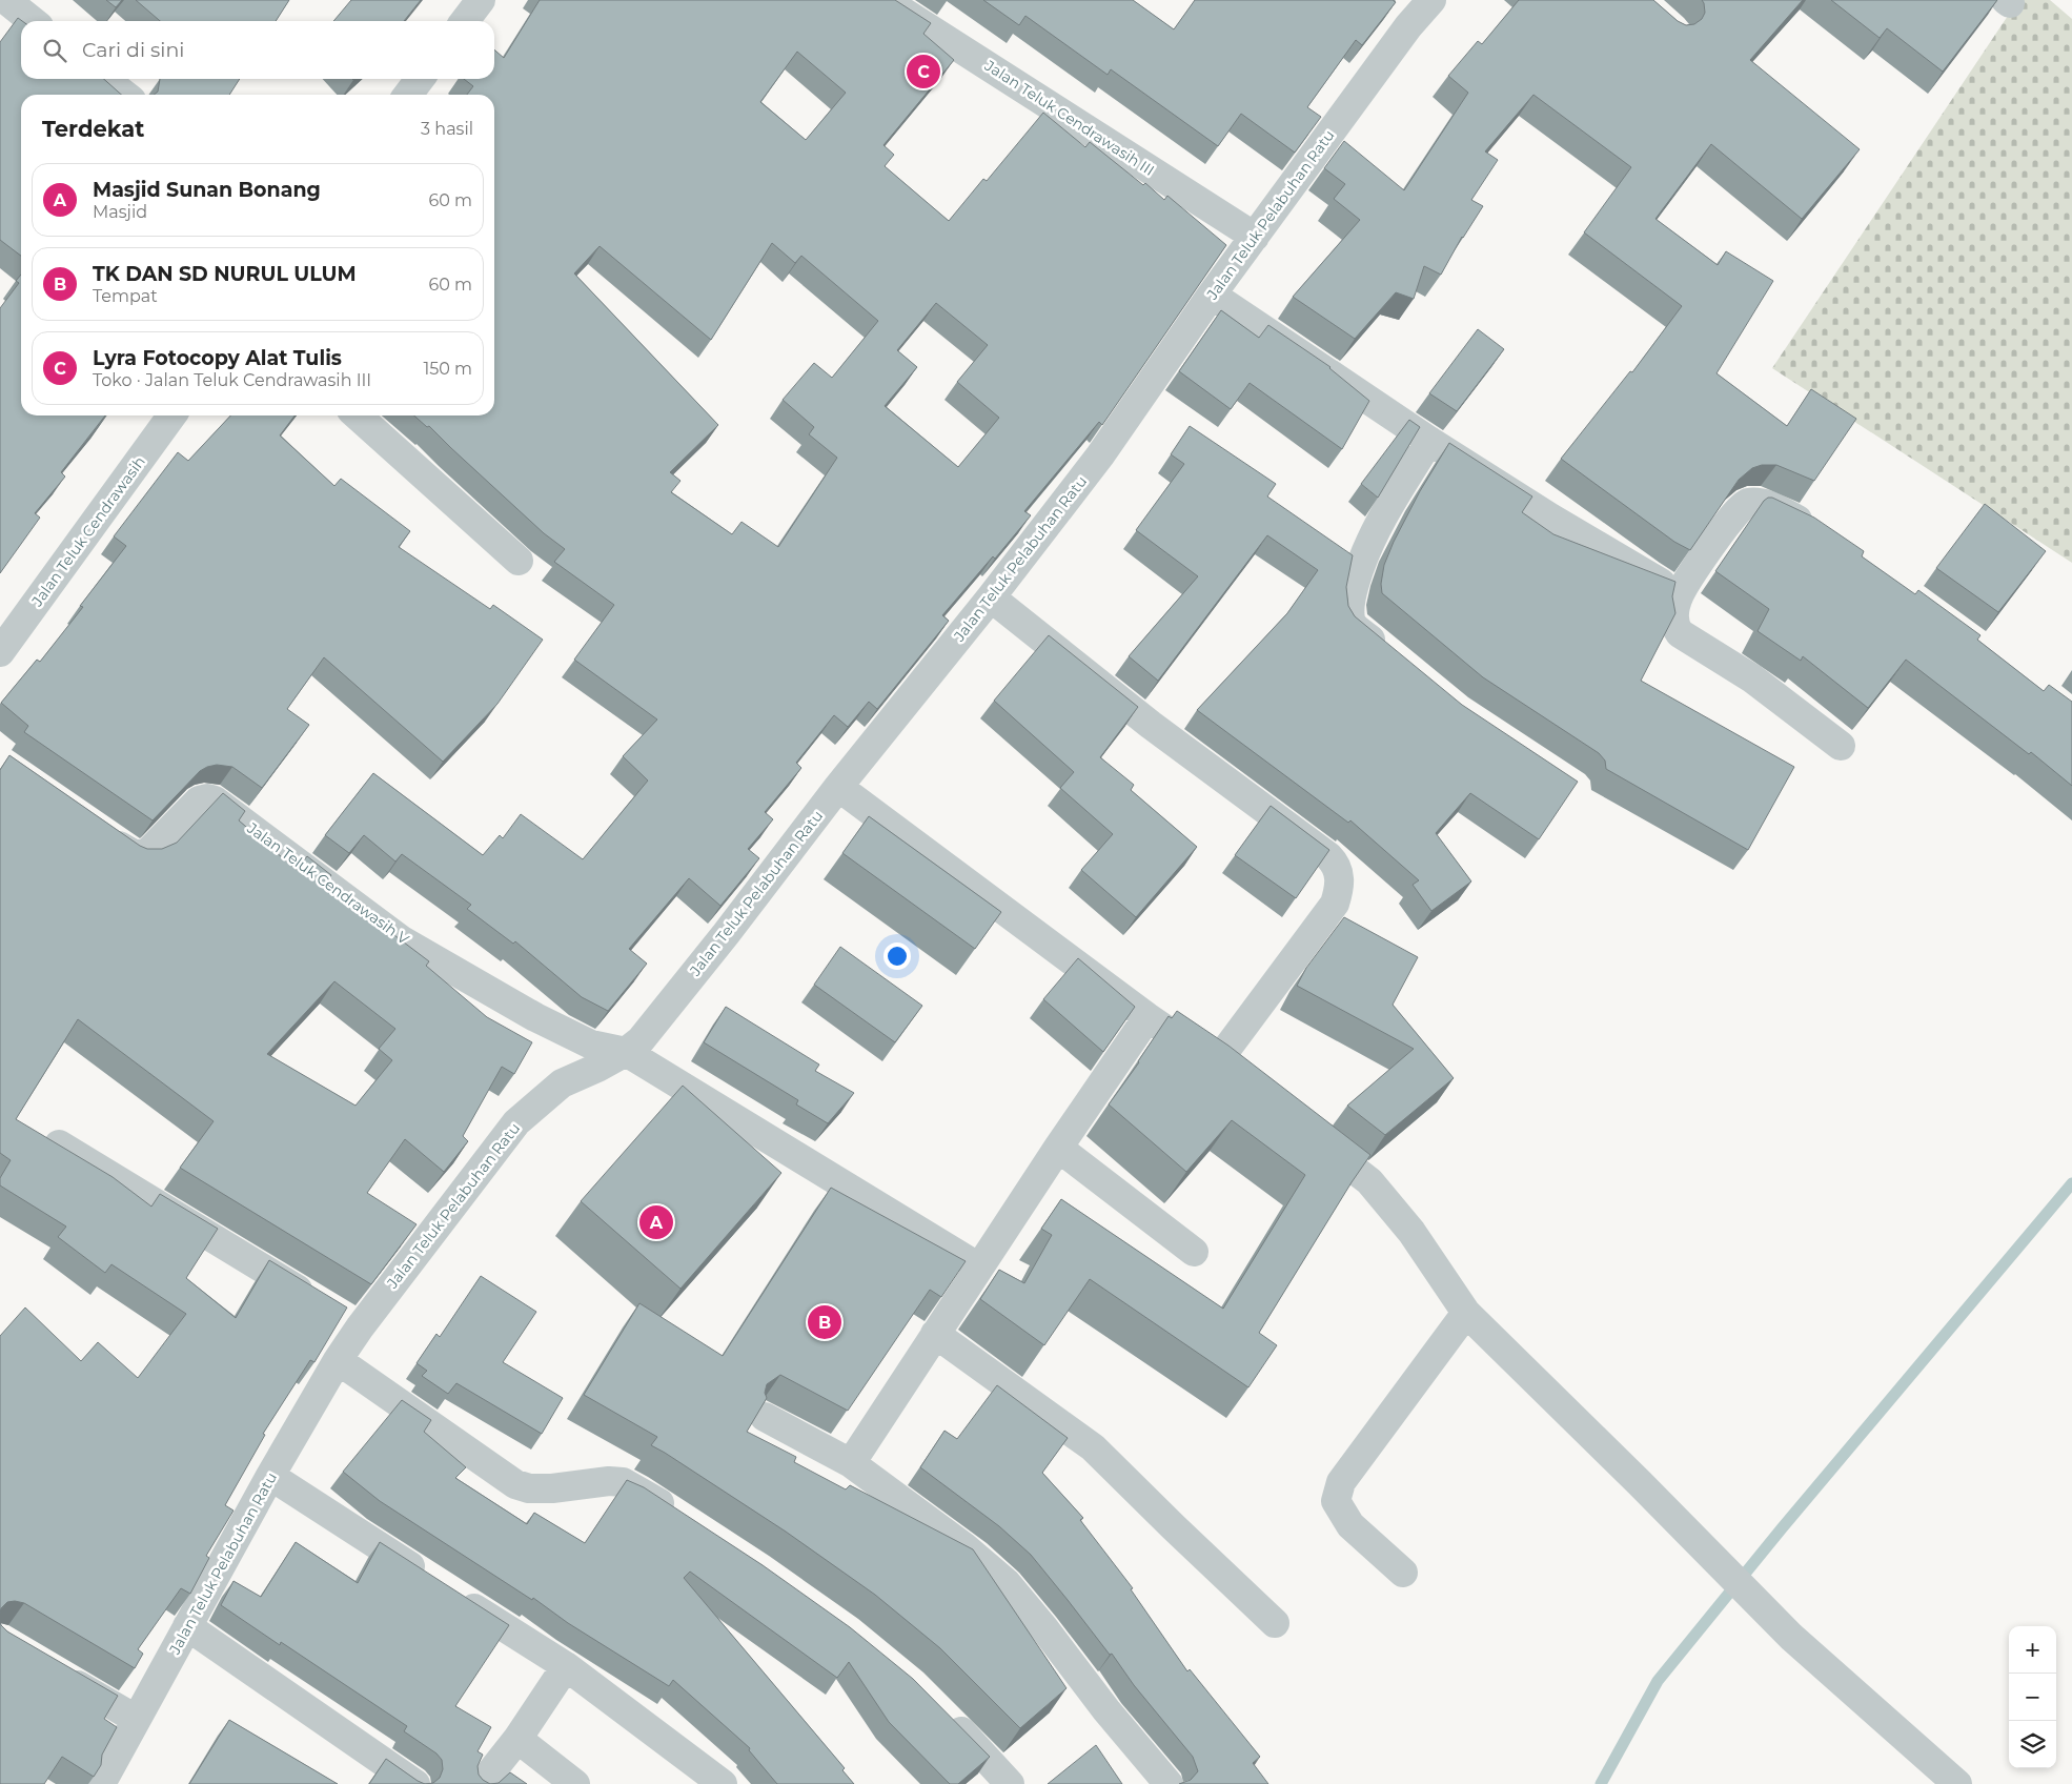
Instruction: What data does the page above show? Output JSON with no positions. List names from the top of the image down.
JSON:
{
  "streets": {
    "street": [
      "Jalan Teluk Cendrawasih III",
      "Jalan Teluk Pelabuhan Ratu",
      "Jalan Teluk Cendrawasih",
      "Jalan Teluk Cendrawasih V"
    ]
  },
  "crossings": [
    ["Jalan Teluk Cendrawasih III", "Jalan Teluk Pelabuhan Ratu"],
    ["Jalan Teluk Pelabuhan Ratu", "Jalan Teluk Cendrawasih V"]
  ],
  "page": {
    "search": "Cari di sini",
    "pins": ["C", "A", "B"],
    "heading": ["Terdekat", "3 hasil"],
    "list": [
      {
        "mark": "A",
        "name": "Masjid Sunan Bonang",
        "note": "Masjid",
        "value": "60 m"
      },
      {
        "mark": "B",
        "name": "TK DAN SD NURUL ULUM",
        "note": "Tempat",
        "value": "60 m"
      },
      {
        "mark": "C",
        "name": "Lyra Fotocopy Alat Tulis",
        "note": "Toko · Jalan Teluk Cendrawasih III",
        "value": "150 m"
      }
    ],
    "map_buttons": ["+", "−"]
  }
}
